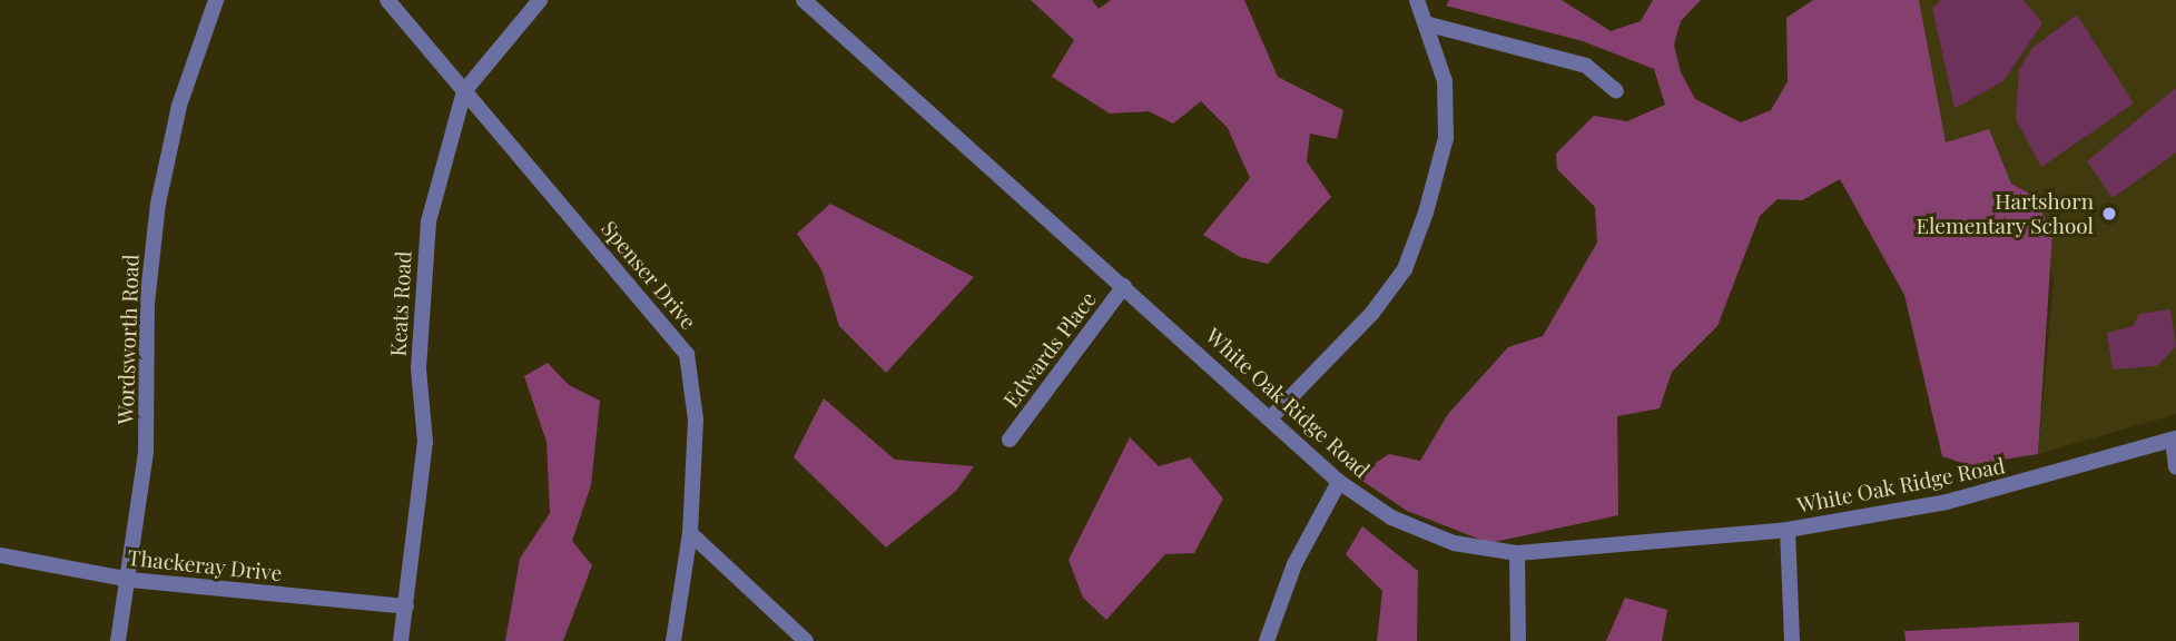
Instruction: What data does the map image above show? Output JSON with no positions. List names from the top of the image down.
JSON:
{
  "streets": {
    "street": [
      "Spenser Drive",
      "Keats Road",
      "Wordsworth Road",
      "Edwards Place",
      "White Oak Ridge Road",
      "Thackeray Drive"
    ]
  },
  "crossings": [
    ["Spenser Drive", "Keats Road"],
    ["Keats Road", "Thackeray Drive"],
    ["Wordsworth Road", "Thackeray Drive"],
    ["Edwards Place", "White Oak Ridge Road"]
  ],
  "places": ["Hartshorn Elementary School"]
}
